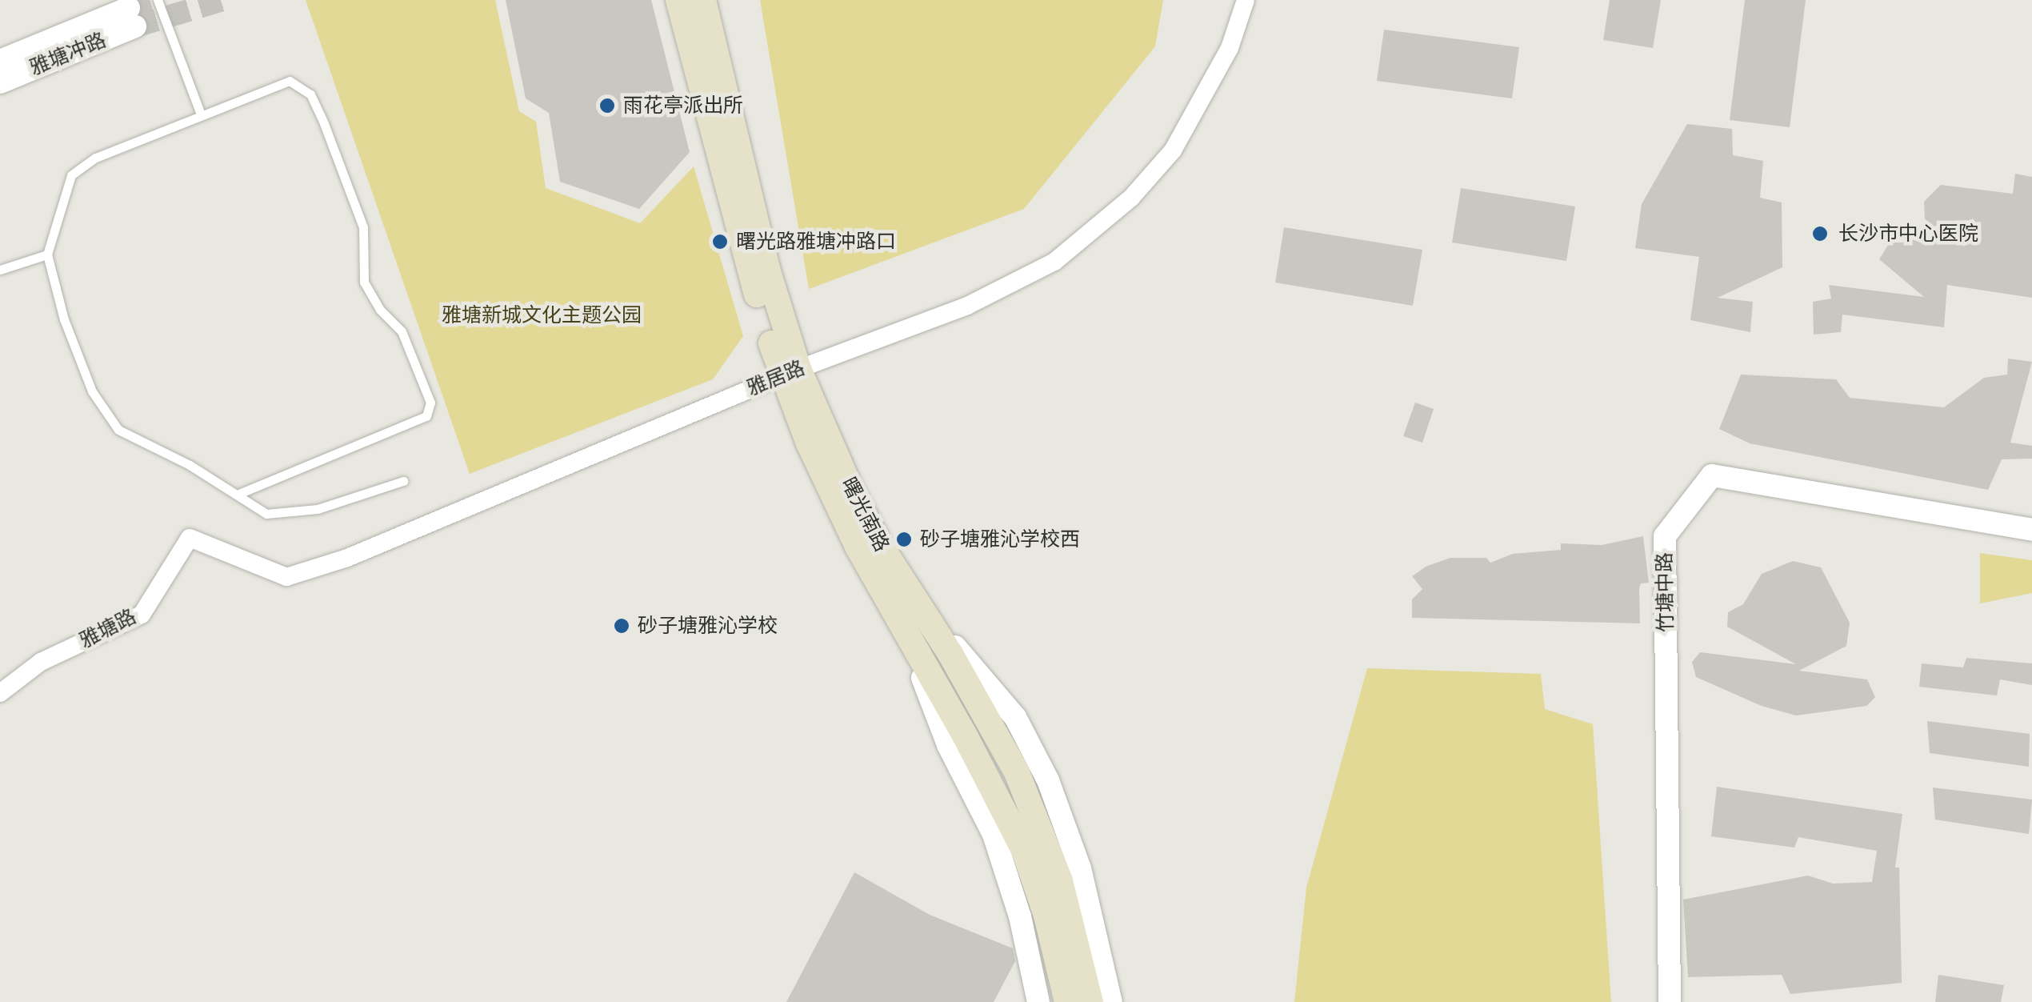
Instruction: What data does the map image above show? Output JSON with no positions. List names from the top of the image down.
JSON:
{
  "streets": {
    "main road": ["曙光南路"],
    "street": [
      "雅塘冲路",
      "雅居路",
      "竹塘中路",
      "雅塘路"
    ]
  },
  "crossings": [
    ["雅居路", "曙光南路"],
    ["雅居路", "雅塘路"]
  ],
  "parks": ["雅塘新城文化主题公园"],
  "places": [
    "雨花亭派出所",
    "长沙市中心医院",
    "曙光路雅塘冲路口",
    "砂子塘雅沁学校西",
    "砂子塘雅沁学校"
  ]
}
